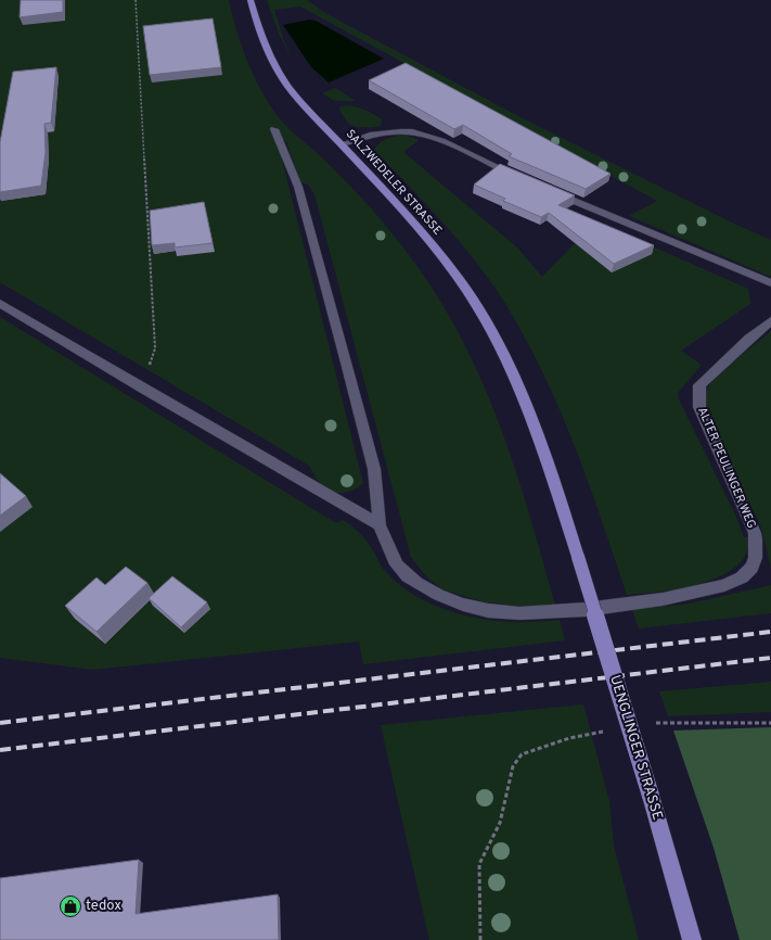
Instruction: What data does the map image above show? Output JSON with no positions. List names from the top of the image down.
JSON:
{
  "streets": {
    "main road": ["SALZWEDELER STRASSE", "UENGLINGER STRASSE"],
    "street": ["ALTER PEULINGER WEG"]
  },
  "crossings": [
    ["SALZWEDELER STRASSE", "UENGLINGER STRASSE"]
  ],
  "places": {
    "shop": ["tedox"]
  }
}
